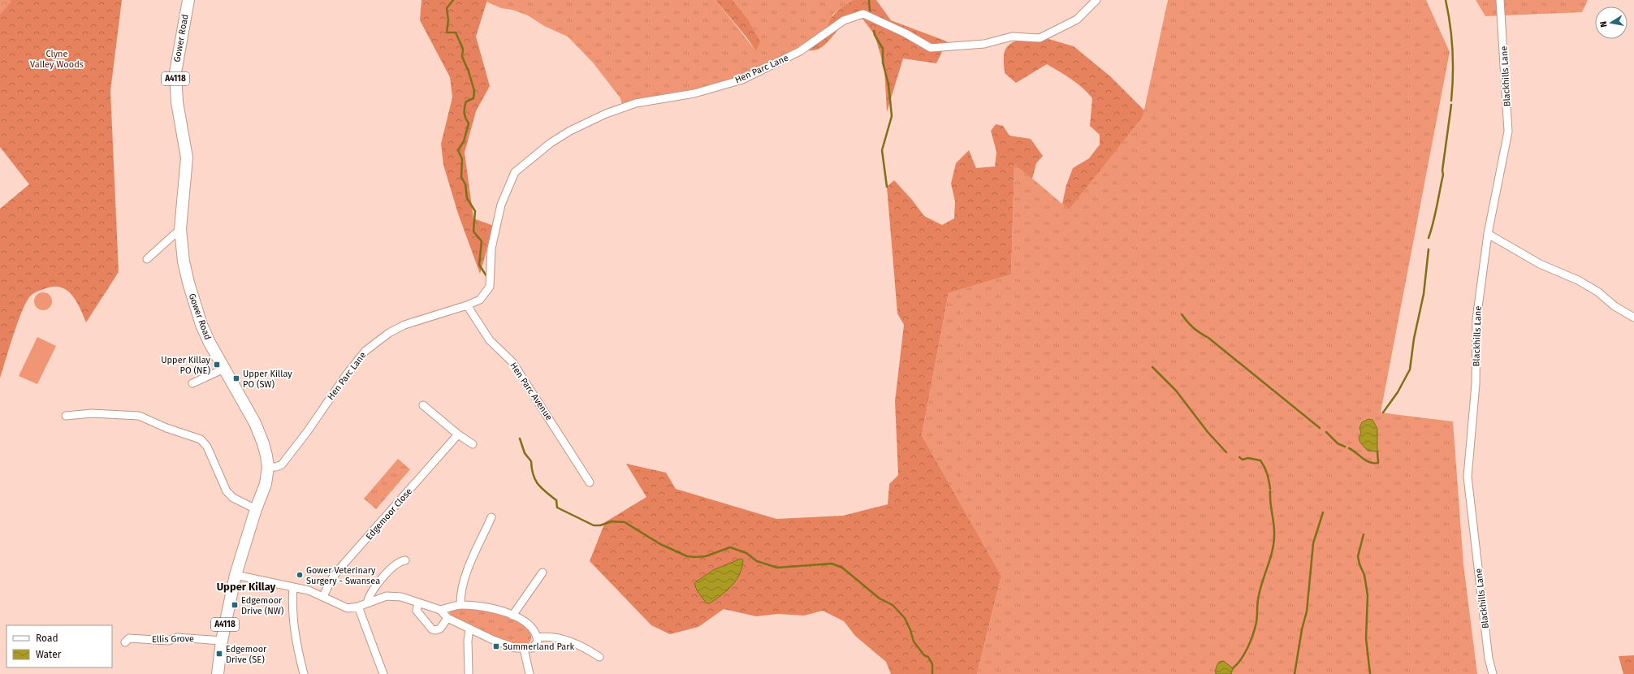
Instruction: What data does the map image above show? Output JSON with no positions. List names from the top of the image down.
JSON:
{
  "streets": {
    "main road": ["Gower Road", "A4118"],
    "street": [
      "Hen Parc Lane",
      "Blackhills Lane",
      "Hen Parc Avenue",
      "Edgemoor Close",
      "Ellis Grove"
    ]
  },
  "crossings": [
    ["Gower Road", "Hen Parc Lane"],
    ["Gower Road", "Ellis Grove"],
    ["Hen Parc Lane", "Hen Parc Avenue"]
  ],
  "districts": ["Upper Killay"],
  "parks": ["Clyne Valley Woods"],
  "places": {
    "transit": [
      "Upper Killay PO (NE)",
      "Upper Killay PO (SW)",
      "Edgemoor Drive (NW)",
      "Summerland Park",
      "Edgemoor Drive (SE)"
    ],
    "other": ["Gower Veterinary Surgery - Swansea"]
  },
  "legend": ["Road", "Water"],
  "north": "left"
}
